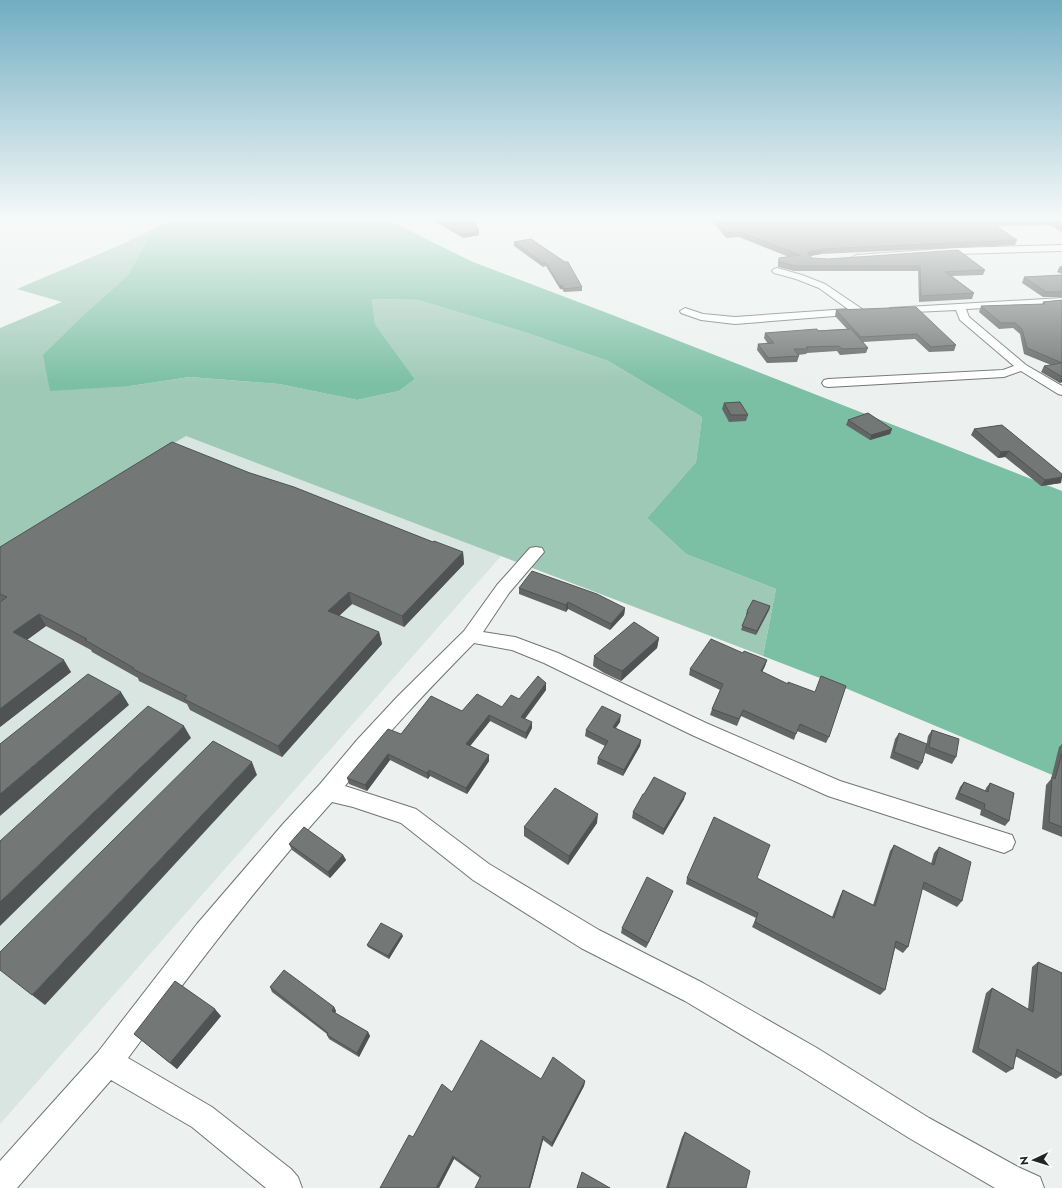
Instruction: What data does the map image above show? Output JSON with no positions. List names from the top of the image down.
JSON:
{
  "north": "left"
}
